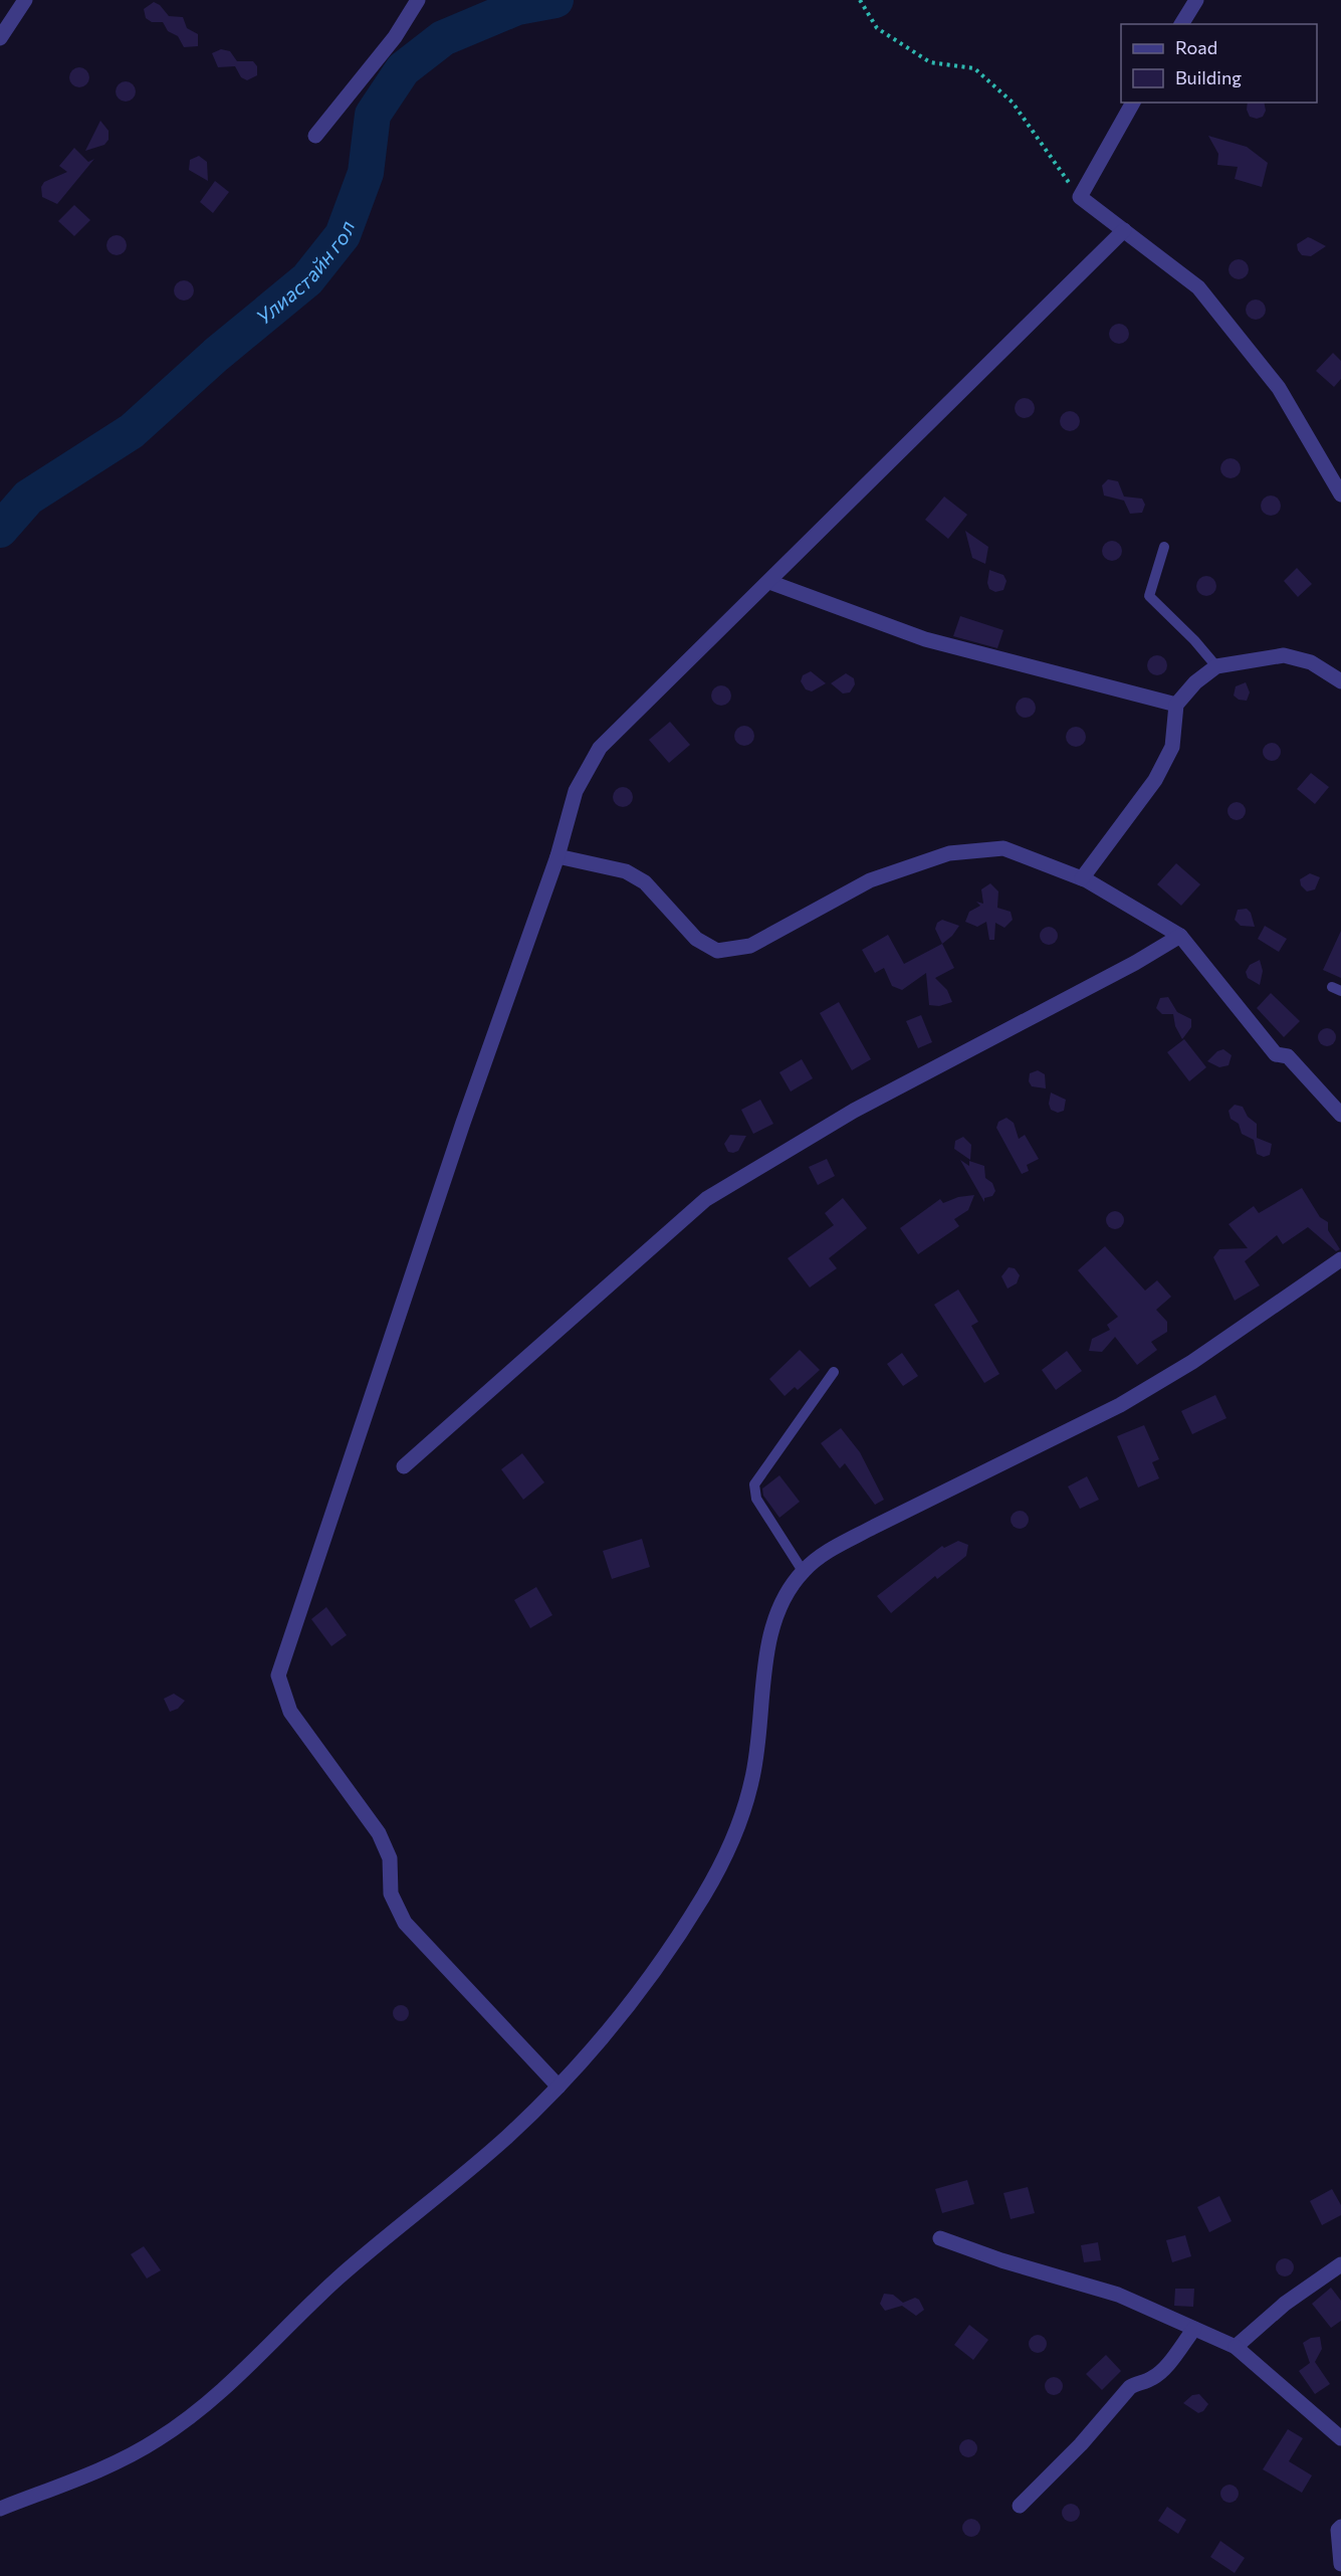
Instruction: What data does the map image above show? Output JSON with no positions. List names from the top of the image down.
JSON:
{
  "water": ["Улиастайн гол"],
  "legend": ["Road", "Building"]
}
